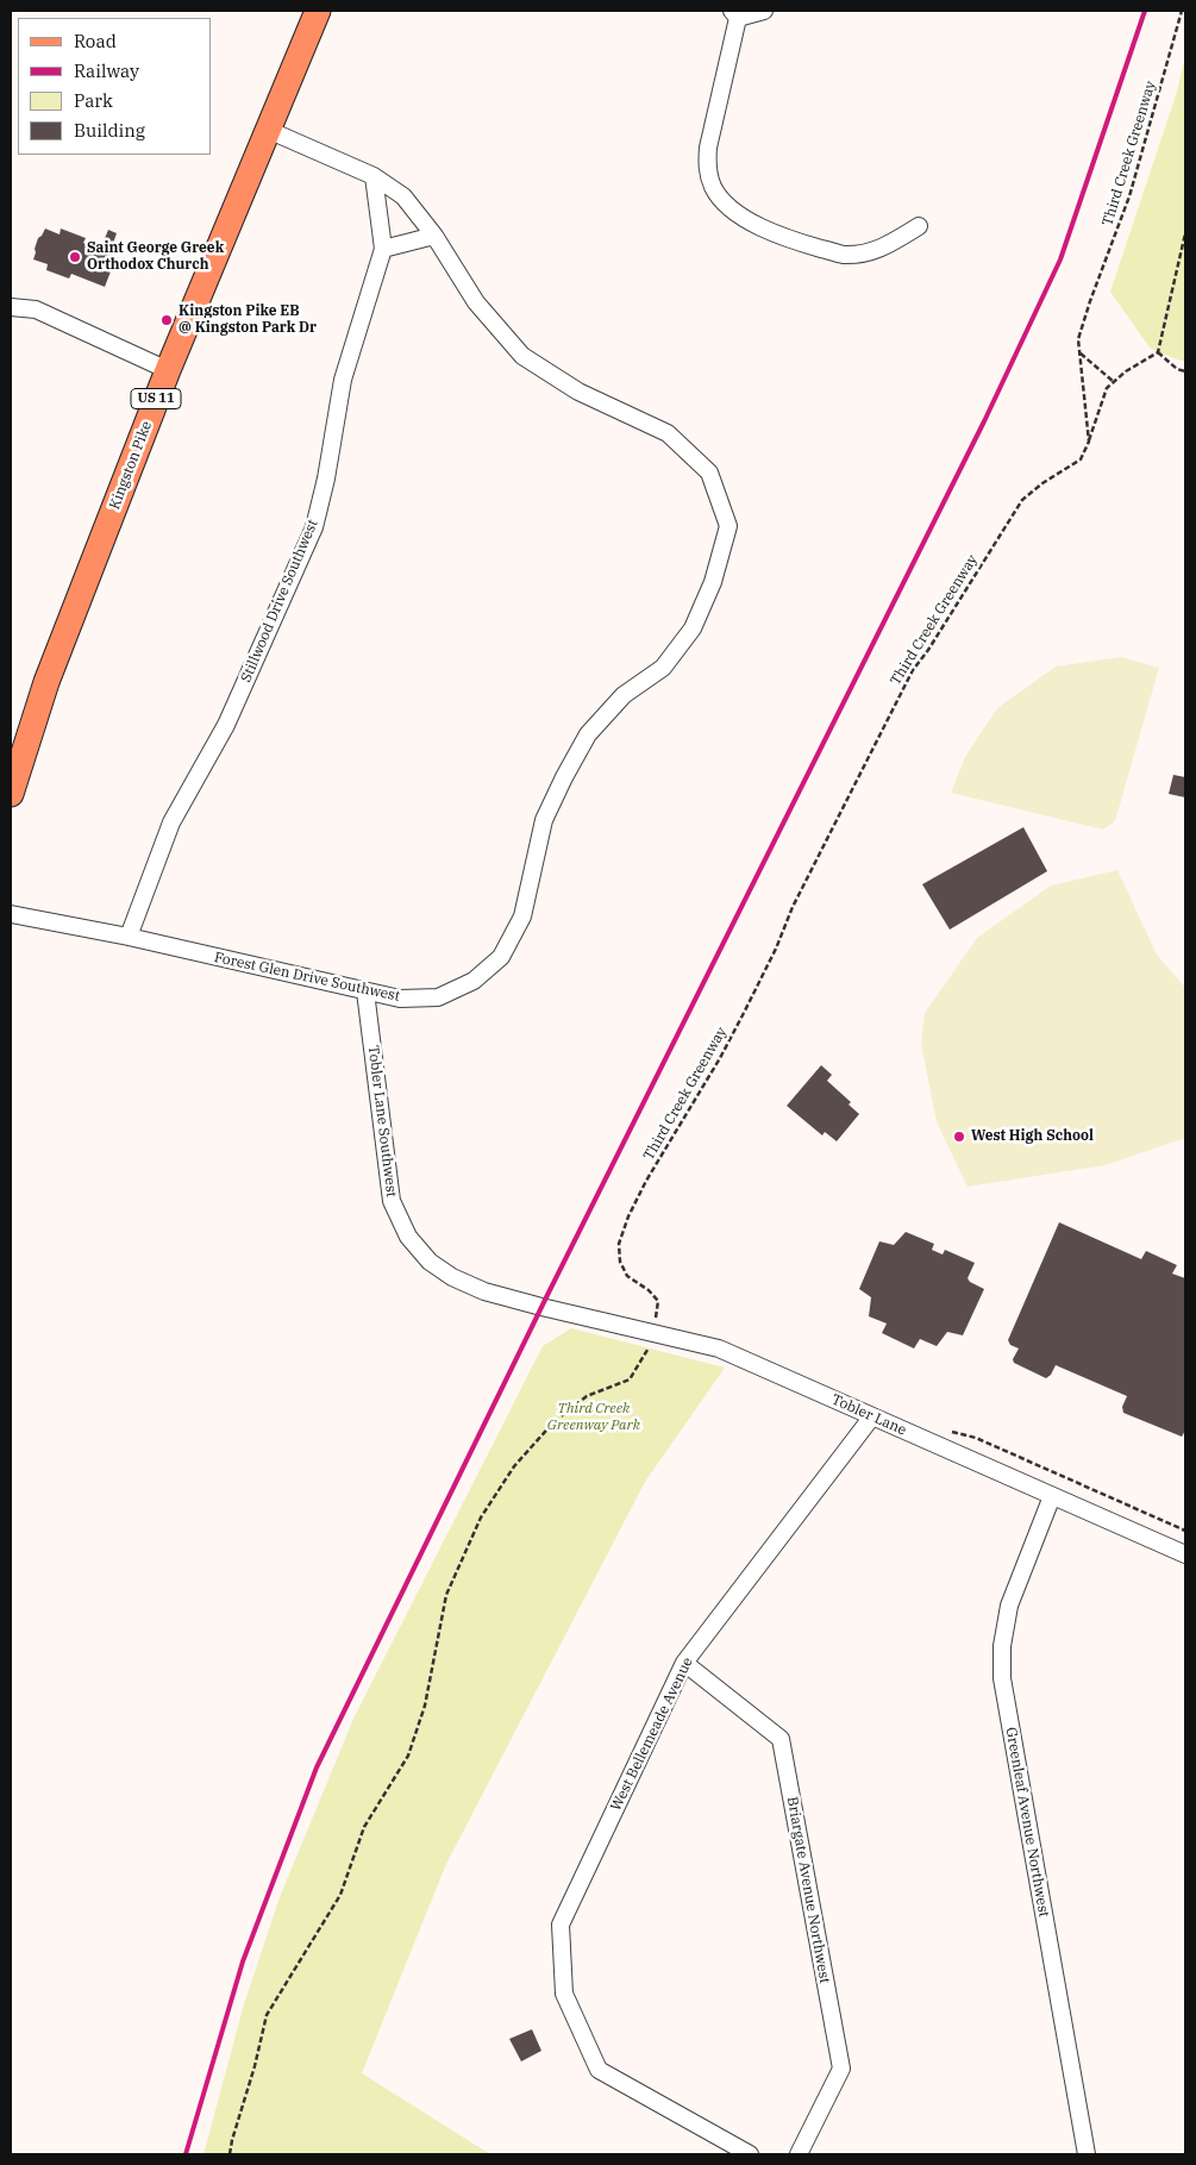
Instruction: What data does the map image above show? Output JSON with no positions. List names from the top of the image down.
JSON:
{
  "streets": {
    "main road": ["US 11", "Kingston Pike"],
    "street": [
      "Stillwood Drive Southwest",
      "Forest Glen Drive Southwest",
      "Tobler Lane Southwest",
      "Tobler Lane",
      "West Bellemeade Avenue",
      "Greenleaf Avenue Northwest",
      "Briargate Avenue Northwest"
    ],
    "path": ["Third Creek Greenway"]
  },
  "crossings": [
    ["Third Creek Greenway", "Tobler Lane"],
    ["Kingston Pike", "Forest Glen Drive Southwest"],
    ["Stillwood Drive Southwest", "Forest Glen Drive Southwest"],
    ["Forest Glen Drive Southwest", "Tobler Lane Southwest"],
    ["Tobler Lane Southwest", "Tobler Lane"],
    ["Tobler Lane", "West Bellemeade Avenue"],
    ["Tobler Lane", "Greenleaf Avenue Northwest"],
    ["West Bellemeade Avenue", "Briargate Avenue Northwest"]
  ],
  "parks": ["Third Creek Greenway Park"],
  "places": ["Saint George Greek Orthodox Church", "Kingston Pike EB @ Kingston Park Dr", "West High School"],
  "legend": [
    "Road",
    "Railway",
    "Park",
    "Building"
  ]
}
